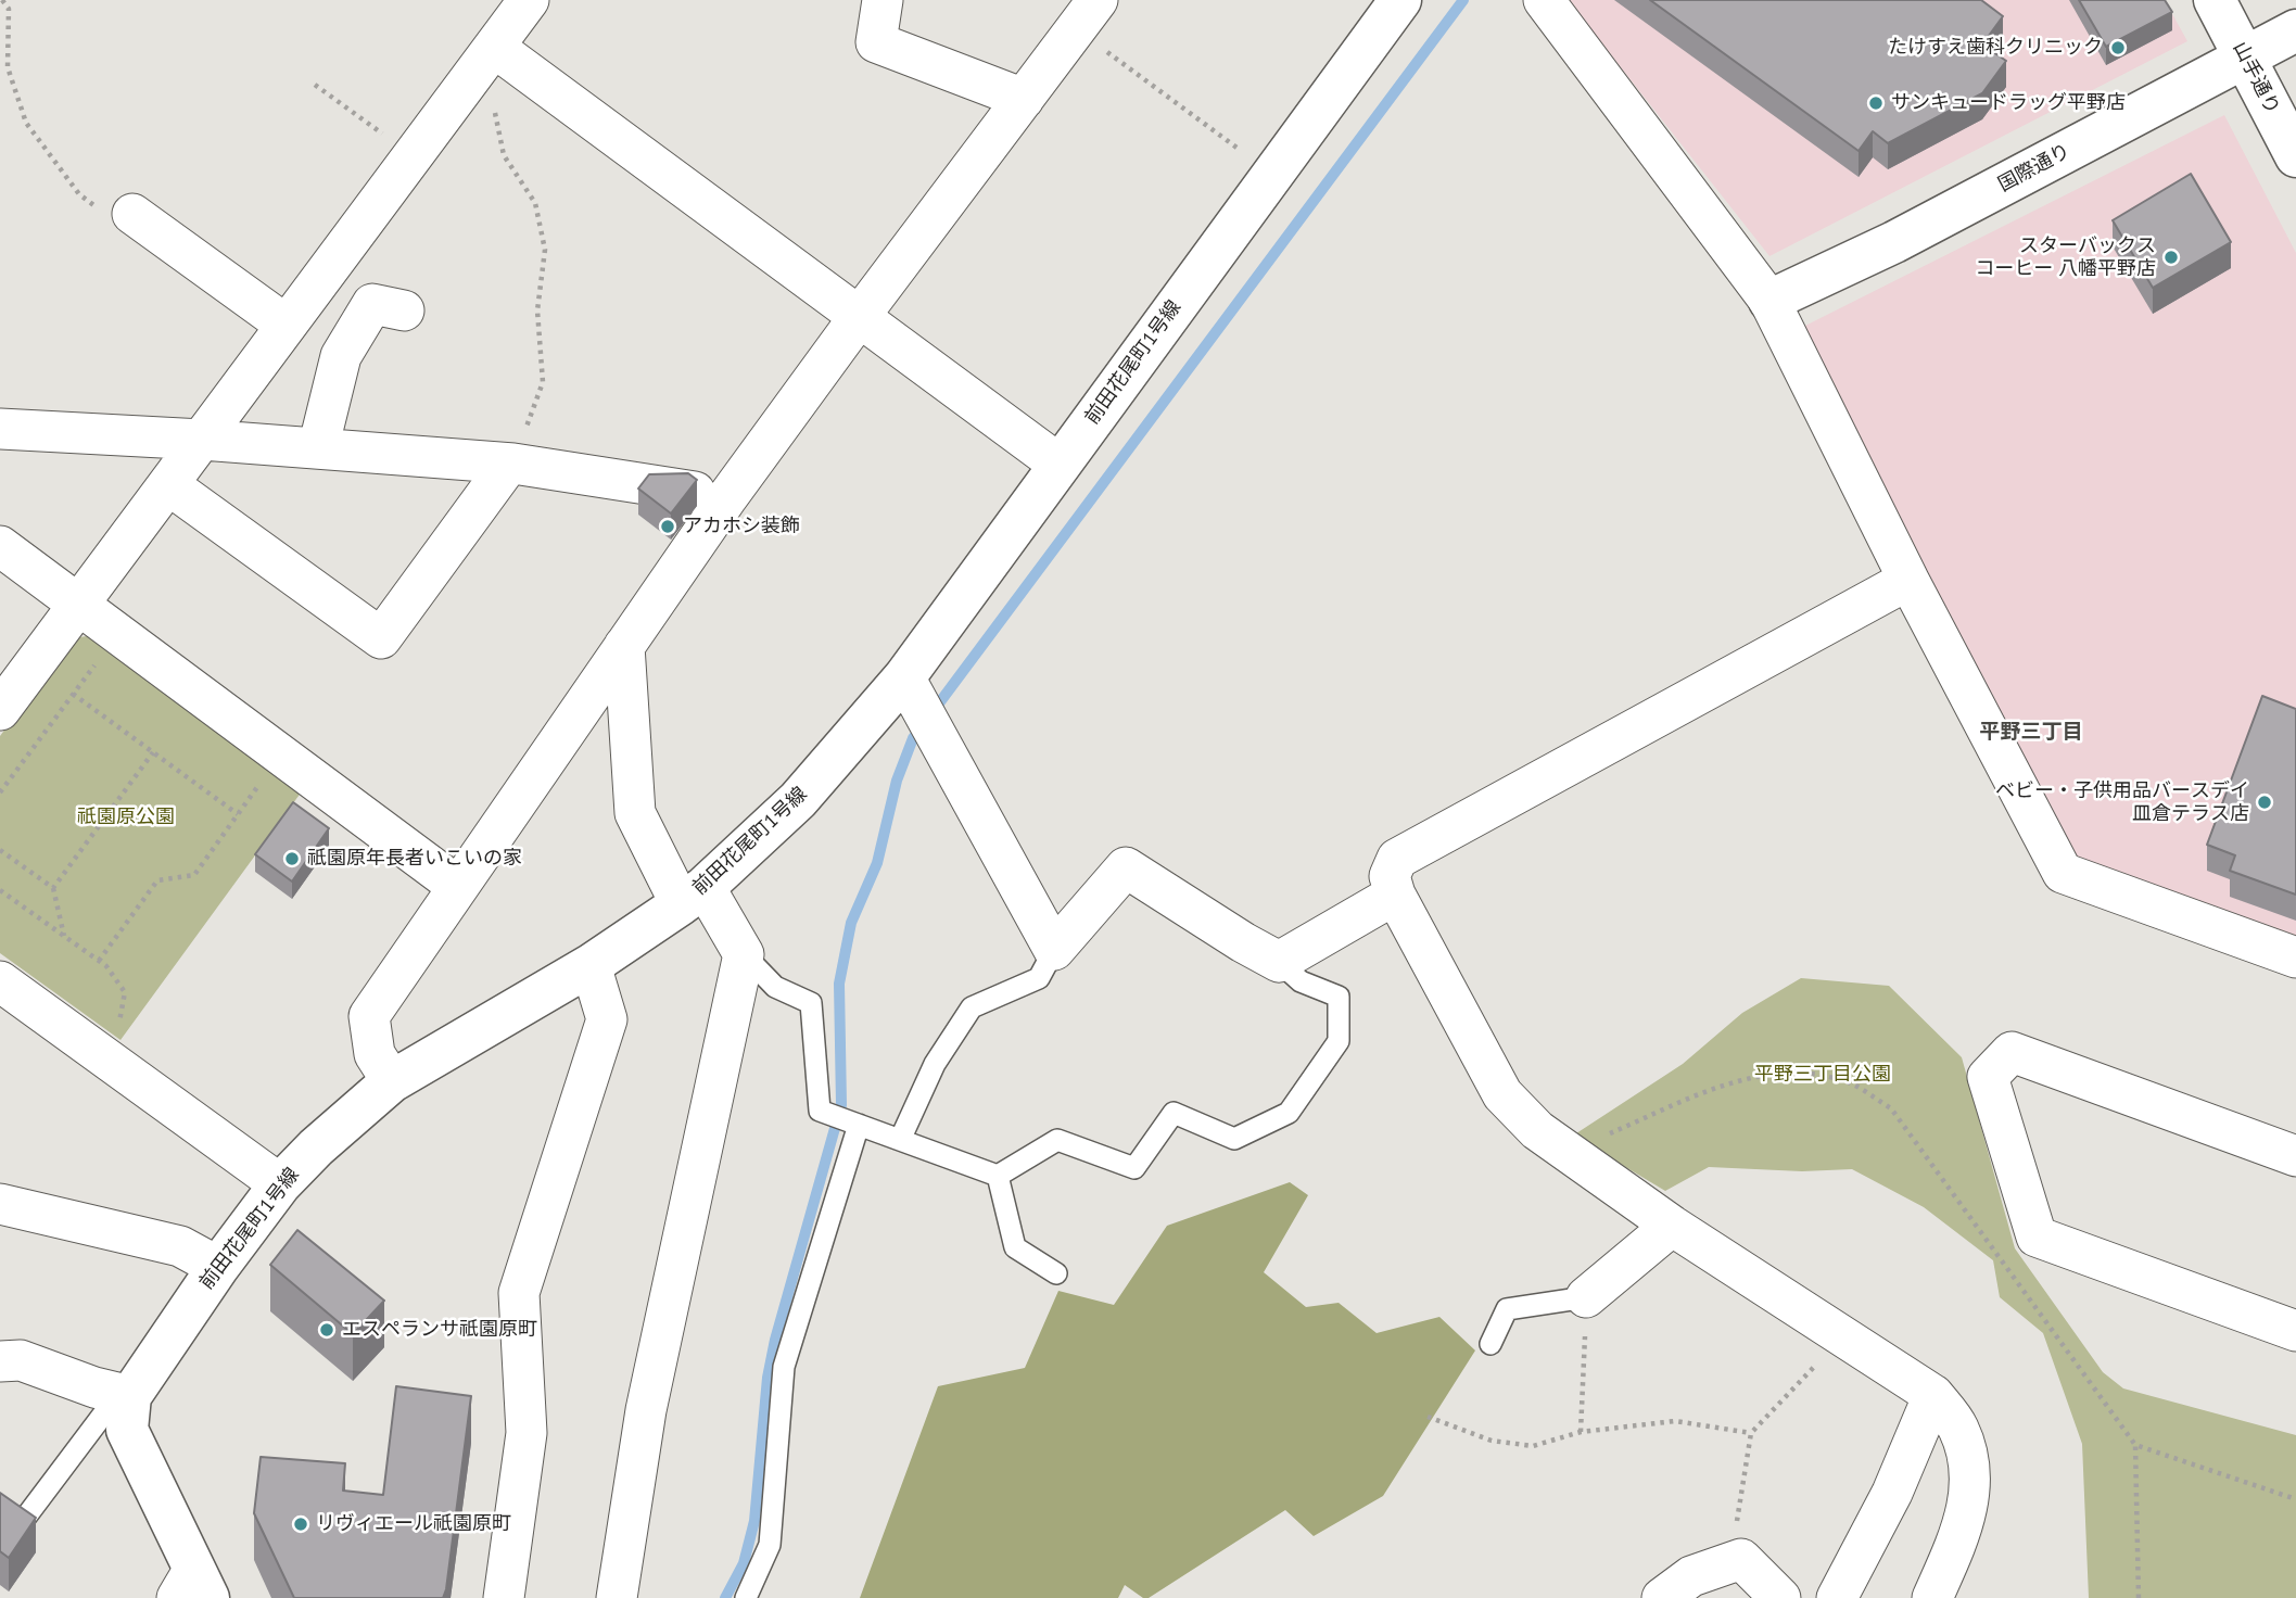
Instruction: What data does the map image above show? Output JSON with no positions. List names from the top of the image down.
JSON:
{
  "streets": {
    "street": ["山手通り", "国際通り", "前田花尾町1号線"]
  },
  "crossings": [
    ["山手通り", "国際通り"]
  ],
  "districts": ["平野三丁目"],
  "parks": ["祇園原公園", "平野三丁目公園"],
  "places": [
    "たけすえ歯科クリニック",
    "サンキュードラッグ平野店",
    "スターバックス コーヒー 八幡平野店",
    "アカホシ装飾",
    "ベビー・子供用品バースデイ 皿倉テラス店",
    "祇園原年長者いこいの家",
    "エスペランサ祇園原町",
    "リヴィエール祇園原町"
  ]
}
